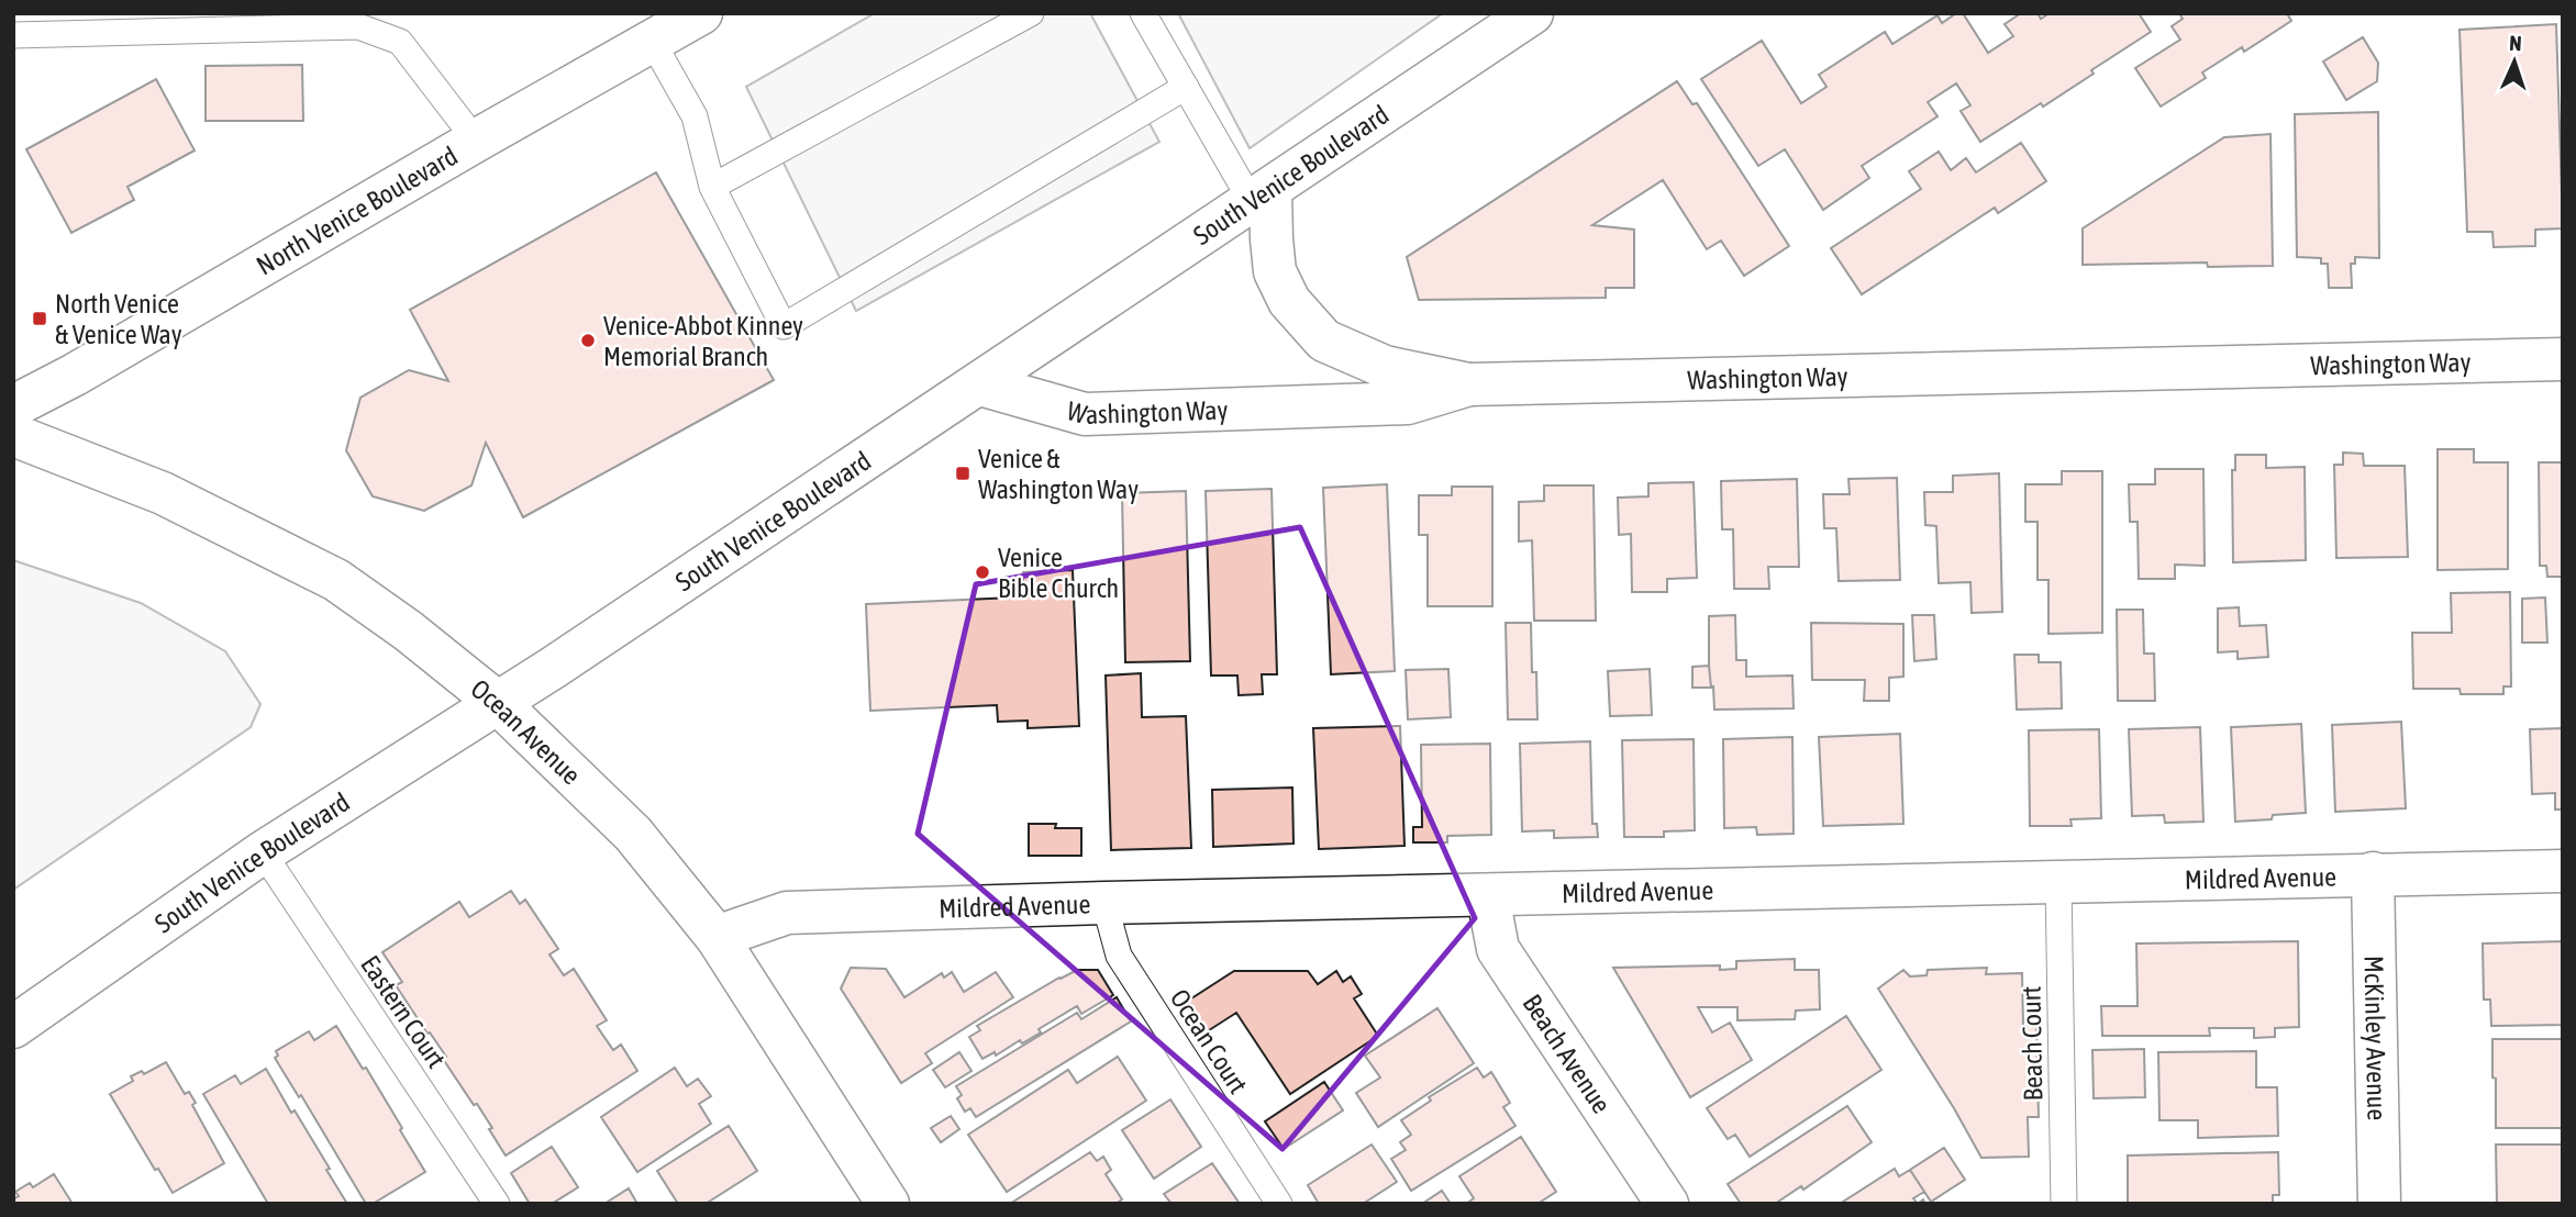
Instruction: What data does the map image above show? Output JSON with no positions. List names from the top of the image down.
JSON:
{
  "streets": {
    "street": [
      "South Venice Boulevard",
      "North Venice Boulevard",
      "Washington Way",
      "Ocean Avenue",
      "Mildred Avenue",
      "McKinley Avenue",
      "Beach Avenue"
    ],
    "lane": ["Eastern Court", "Ocean Court", "Beach Court"]
  },
  "crossings": [
    ["South Venice Boulevard", "Washington Way"],
    ["South Venice Boulevard", "Ocean Avenue"],
    ["South Venice Boulevard", "Eastern Court"],
    ["Ocean Avenue", "Mildred Avenue"],
    ["Mildred Avenue", "McKinley Avenue"],
    ["Mildred Avenue", "Ocean Court"],
    ["Mildred Avenue", "Beach Court"],
    ["Mildred Avenue", "Beach Avenue"]
  ],
  "places": {
    "transit": ["North Venice & Venice Way", "Venice & Washington Way"],
    "other": ["Venice-Abbot Kinney Memorial Branch", "Venice Bible Church"]
  },
  "north": "top"
}
